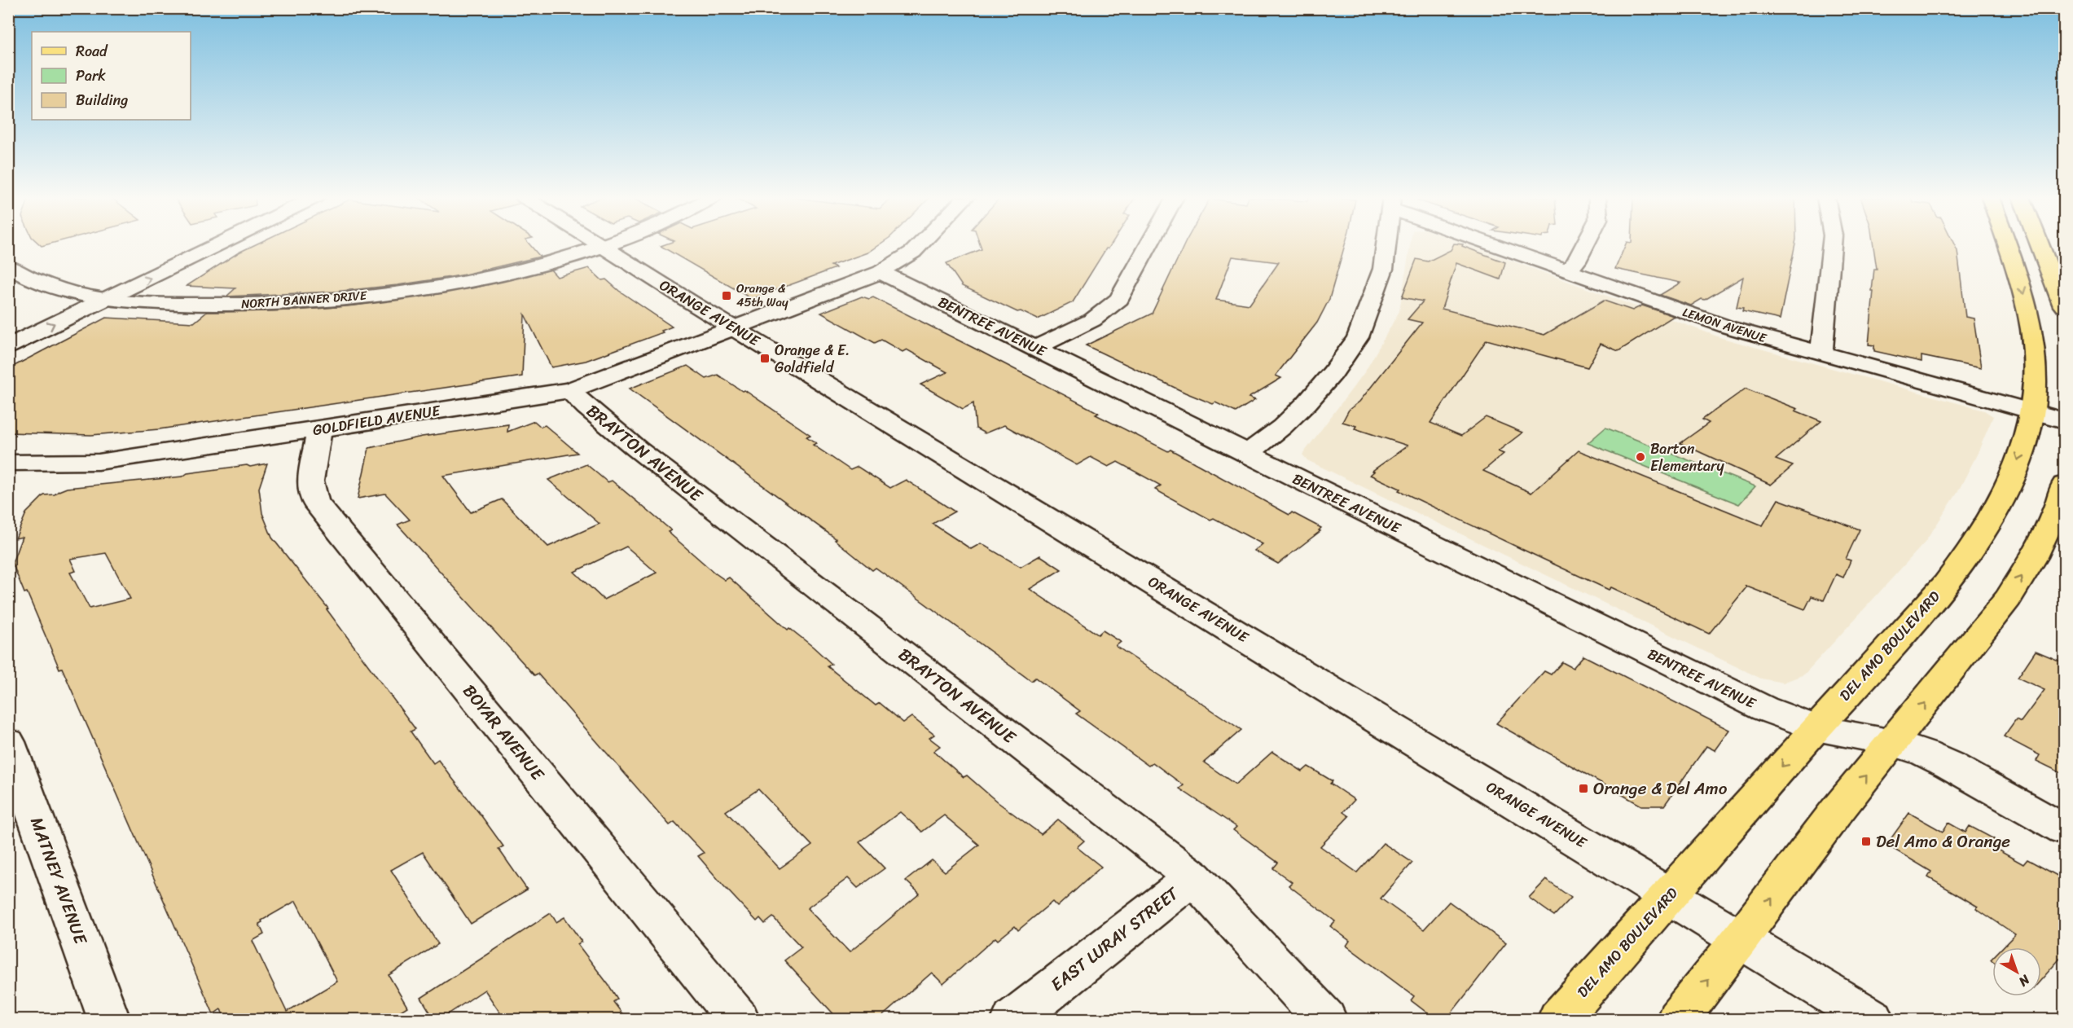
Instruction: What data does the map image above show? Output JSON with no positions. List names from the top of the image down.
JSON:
{
  "streets": {
    "main road": ["DEL AMO BOULEVARD"],
    "street": [
      "NORTH BANNER DRIVE",
      "ORANGE AVENUE",
      "LEMON AVENUE",
      "BENTREE AVENUE",
      "GOLDFIELD AVENUE",
      "BRAYTON AVENUE",
      "BOYAR AVENUE",
      "MATNEY AVENUE",
      "EAST LURAY STREET"
    ]
  },
  "crossings": [
    ["NORTH BANNER DRIVE", "ORANGE AVENUE"],
    ["ORANGE AVENUE", "GOLDFIELD AVENUE"],
    ["ORANGE AVENUE", "DEL AMO BOULEVARD"],
    ["LEMON AVENUE", "DEL AMO BOULEVARD"],
    ["BENTREE AVENUE", "GOLDFIELD AVENUE"],
    ["BENTREE AVENUE", "DEL AMO BOULEVARD"],
    ["GOLDFIELD AVENUE", "BRAYTON AVENUE"],
    ["GOLDFIELD AVENUE", "BOYAR AVENUE"],
    ["BRAYTON AVENUE", "EAST LURAY STREET"]
  ],
  "places": {
    "transit": [
      "Orange & 45th Way",
      "Orange & E. Goldfield",
      "Orange & Del Amo",
      "Del Amo & Orange"
    ],
    "other": ["Barton Elementary"]
  },
  "legend": ["Road", "Park", "Building"],
  "north": "bottom right"
}
